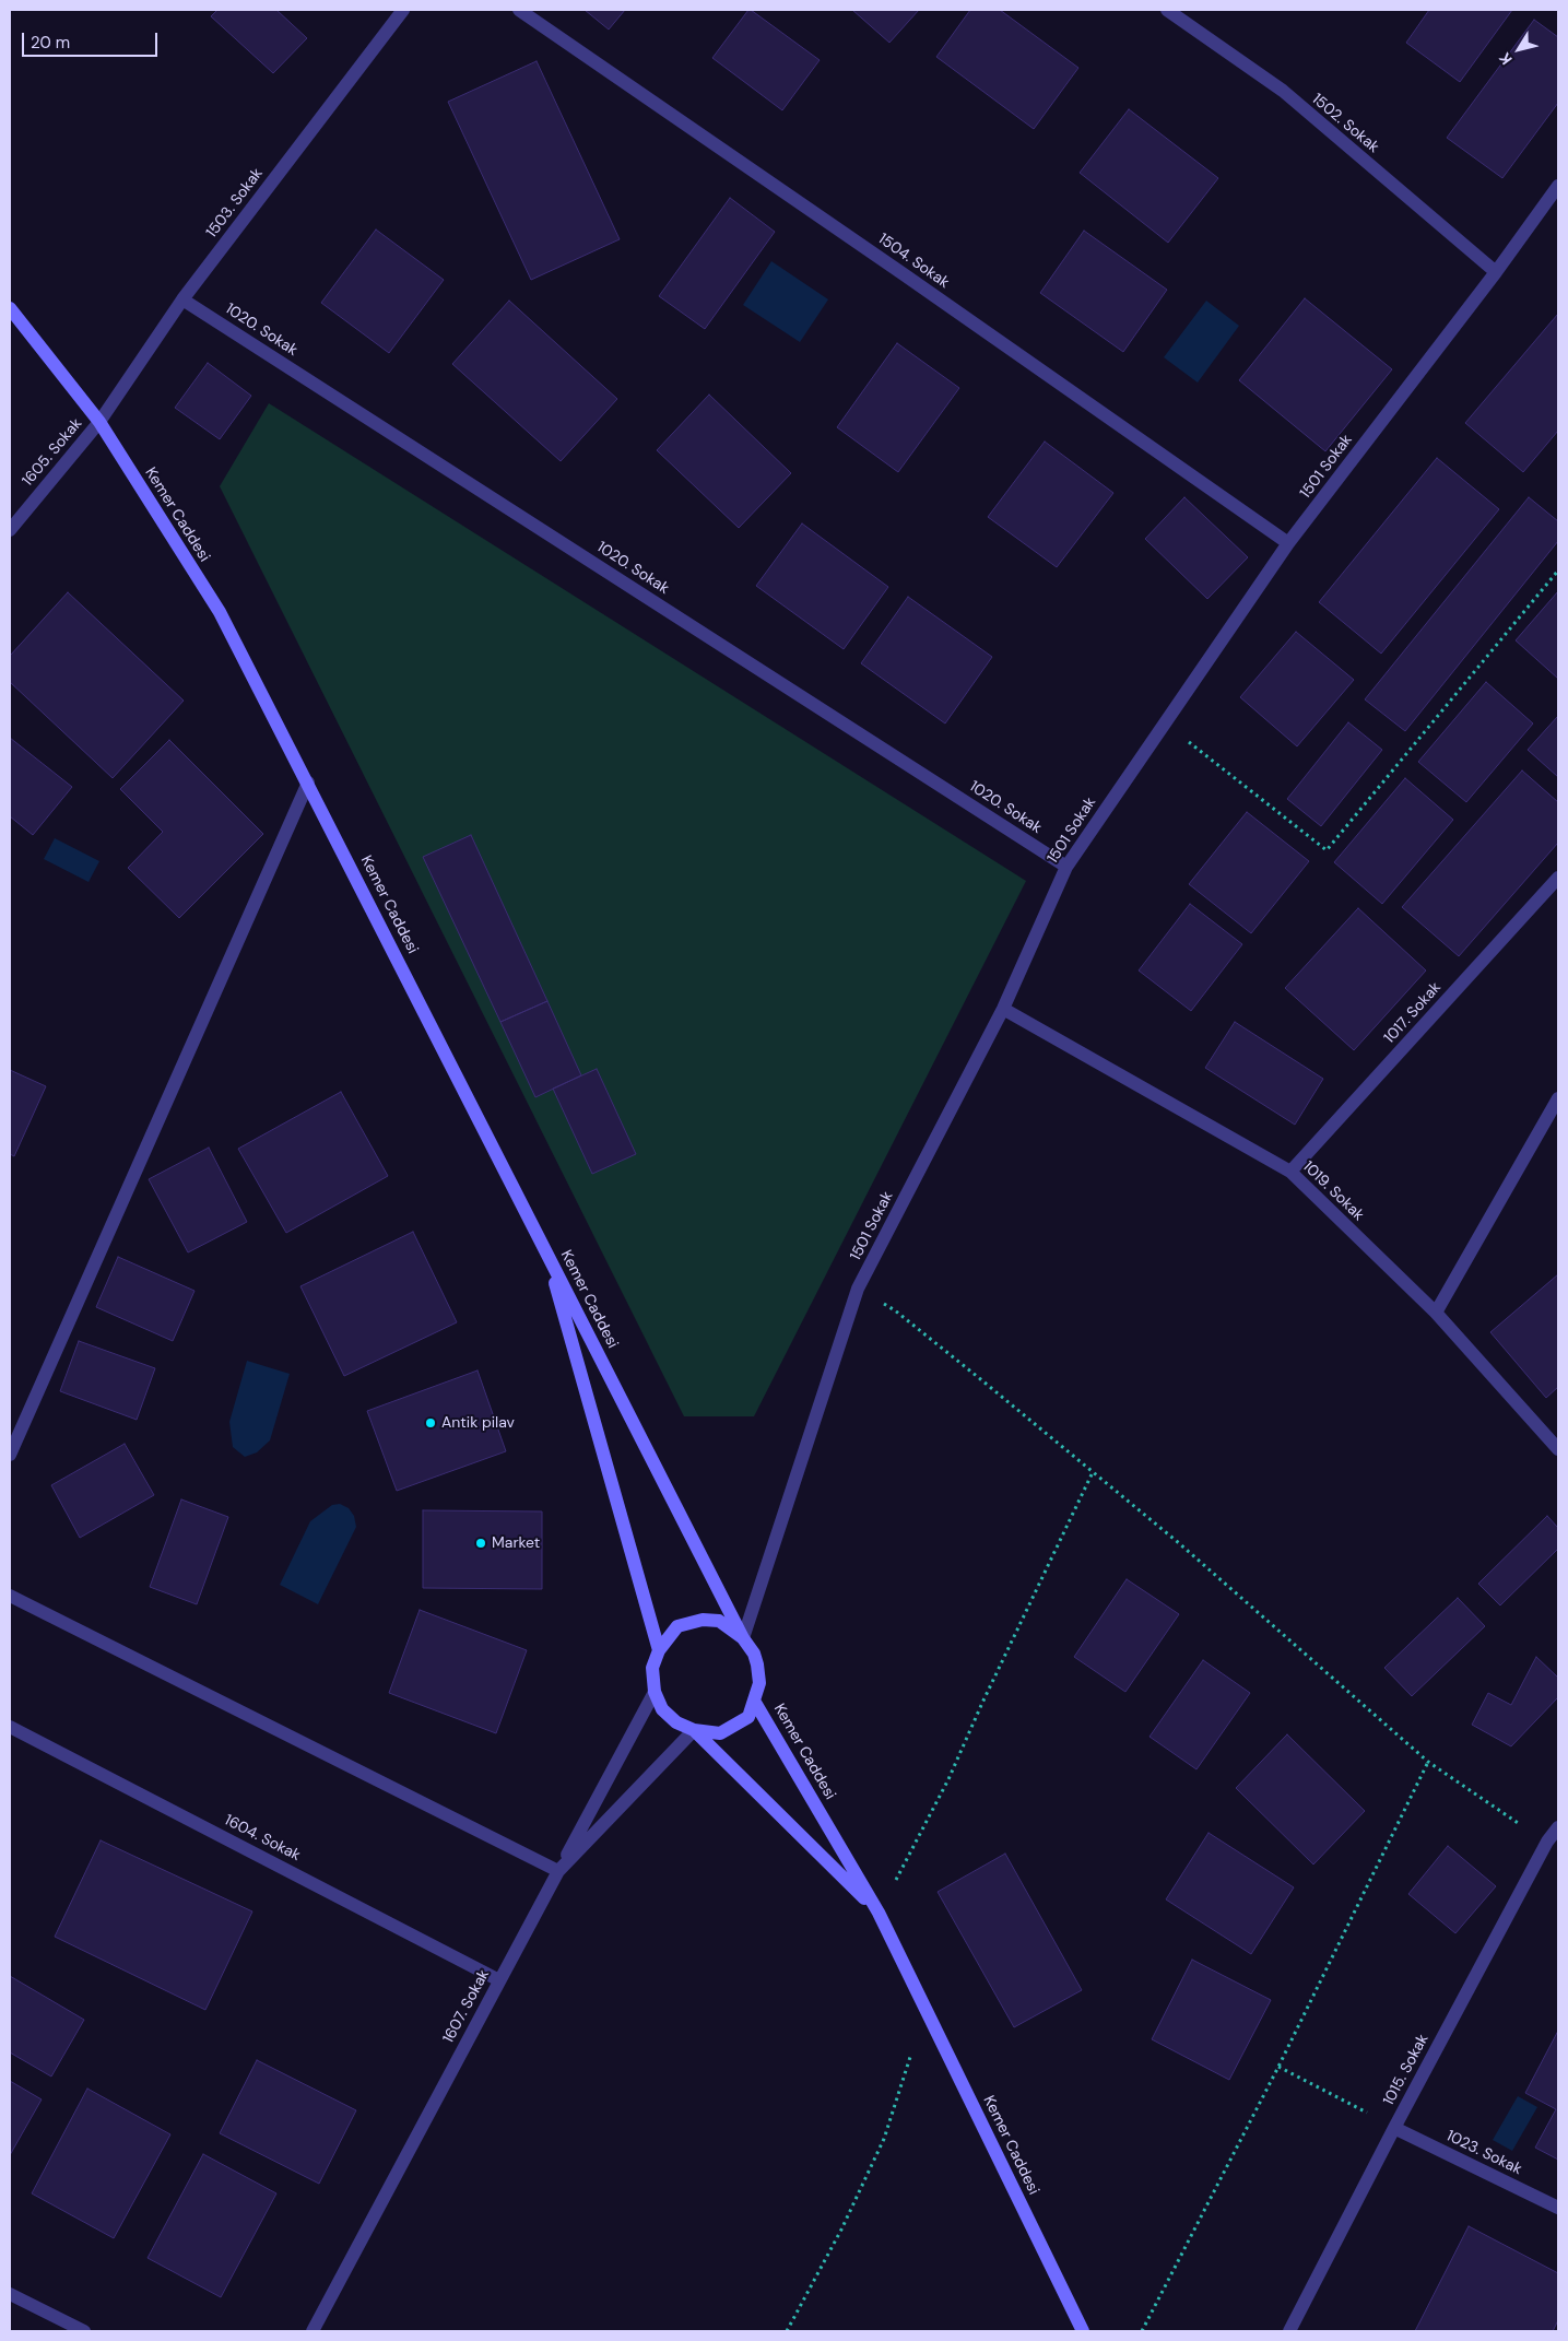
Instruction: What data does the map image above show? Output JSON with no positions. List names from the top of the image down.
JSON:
{
  "streets": {
    "street": [
      "1502. Sokak",
      "1503. Sokak",
      "1504. Sokak",
      "1020. Sokak",
      "1605. Sokak",
      "1501 Sokak",
      "Kemer Caddesi",
      "1017. Sokak",
      "1019. Sokak",
      "1604. Sokak",
      "1607. Sokak",
      "1015. Sokak",
      "1023. Sokak"
    ]
  },
  "crossings": [
    ["1502. Sokak", "1501 Sokak"],
    ["1503. Sokak", "1020. Sokak"],
    ["1503. Sokak", "1605. Sokak"],
    ["1503. Sokak", "Kemer Caddesi"],
    ["1504. Sokak", "1501 Sokak"],
    ["1020. Sokak", "1501 Sokak"],
    ["1605. Sokak", "Kemer Caddesi"],
    ["1501 Sokak", "Kemer Caddesi"],
    ["1501 Sokak", "1019. Sokak"],
    ["1501 Sokak", "1607. Sokak"],
    ["Kemer Caddesi", "1607. Sokak"],
    ["1017. Sokak", "1019. Sokak"],
    ["1604. Sokak", "1607. Sokak"],
    ["1015. Sokak", "1023. Sokak"]
  ],
  "places": ["Antik pilav", "Market"],
  "scale_bar": "20 m",
  "north": "bottom left"
}
